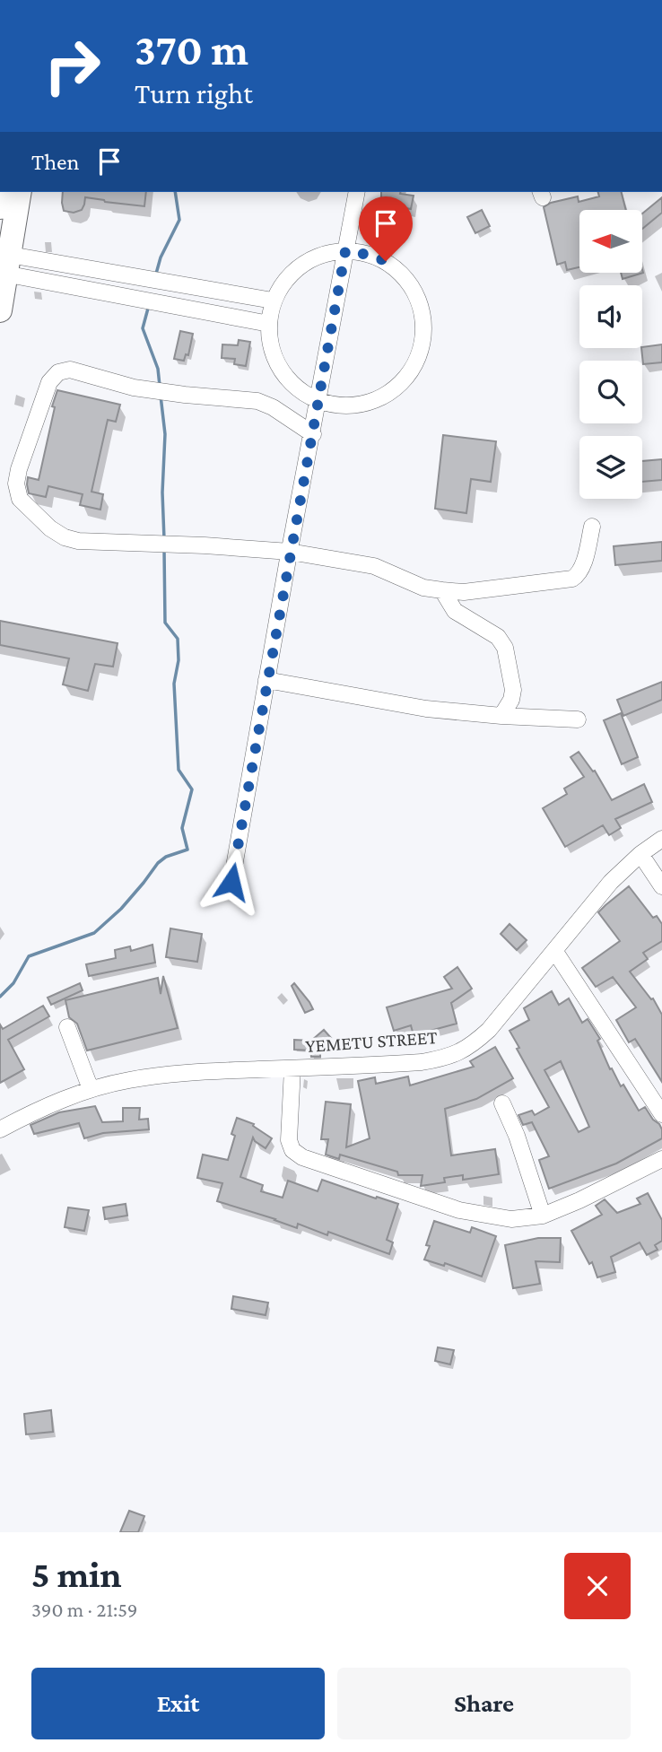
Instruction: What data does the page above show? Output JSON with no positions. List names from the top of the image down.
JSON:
{
  "streets": {
    "street": ["YEMETU STREET"]
  },
  "north": "left",
  "page": {
    "turn": ["370 m", "Turn right"],
    "then": "Then",
    "heading": ["5 min", "390 m · 21:59"],
    "buttons": ["Exit", "Share"]
  }
}
